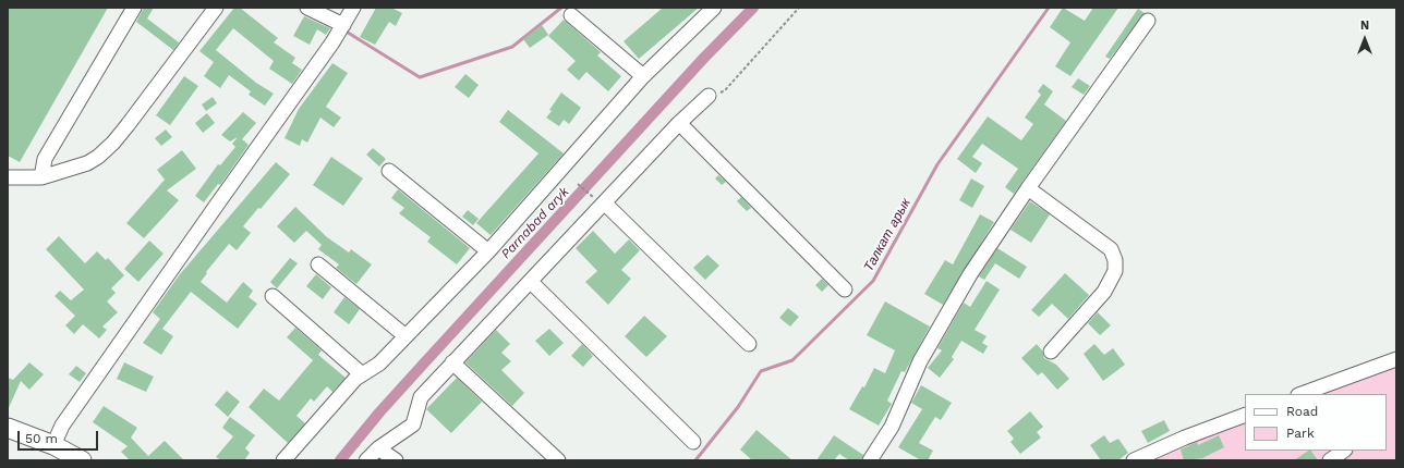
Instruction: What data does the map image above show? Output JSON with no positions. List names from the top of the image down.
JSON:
{
  "water": ["Parnabad aryk", "Талкат арык"],
  "legend": ["Road", "Park"],
  "scale_bar": "50 m",
  "north": "top"
}
